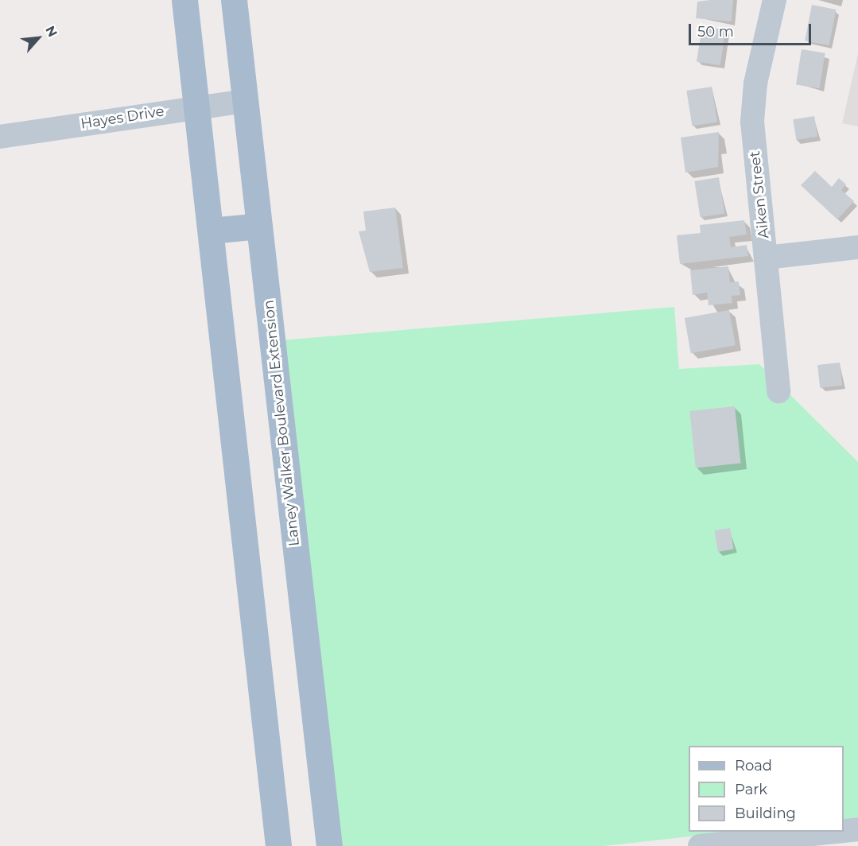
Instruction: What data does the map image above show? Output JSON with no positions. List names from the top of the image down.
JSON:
{
  "streets": {
    "main road": ["Laney Walker Boulevard Extension"],
    "street": ["Hayes Drive", "Aiken Street"]
  },
  "crossings": [
    ["Hayes Drive", "Laney Walker Boulevard Extension"]
  ],
  "legend": ["Road", "Park", "Building"],
  "scale_bar": "50 m",
  "north": "top right"
}
